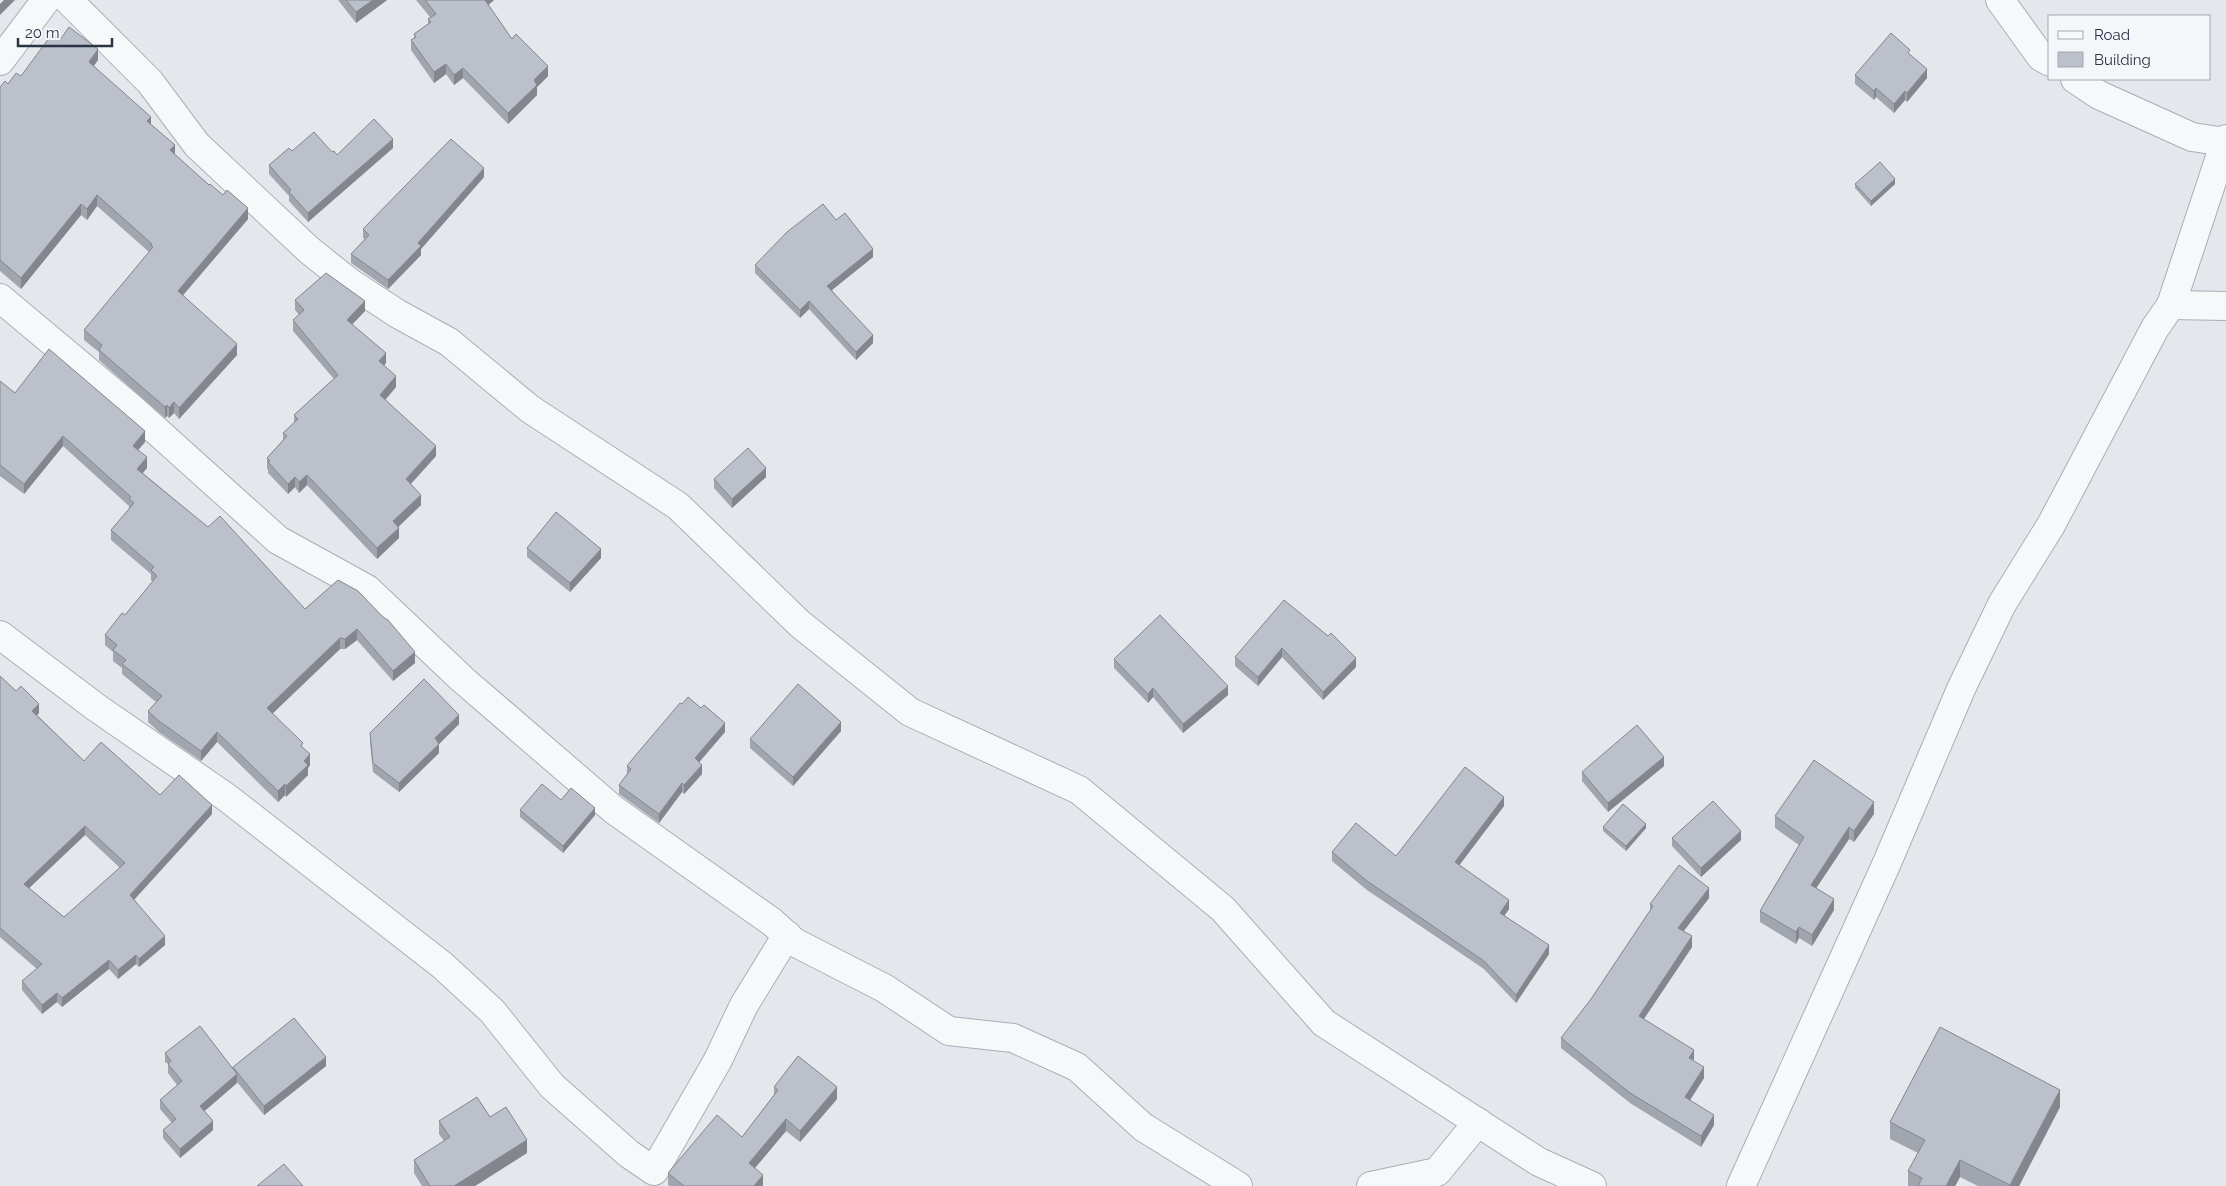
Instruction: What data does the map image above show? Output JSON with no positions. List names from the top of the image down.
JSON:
{
  "legend": ["Road", "Building"],
  "scale_bar": "20 m"
}
